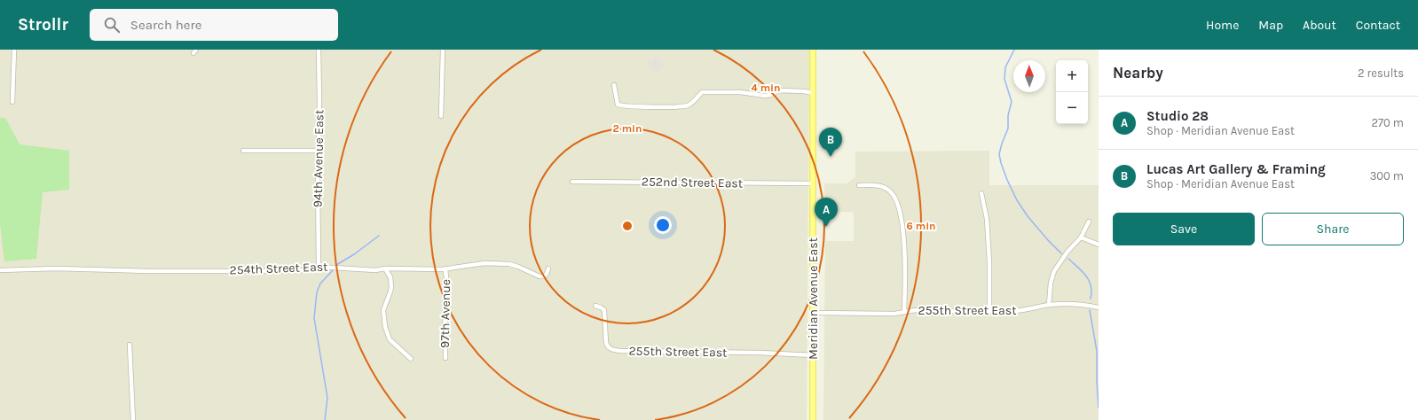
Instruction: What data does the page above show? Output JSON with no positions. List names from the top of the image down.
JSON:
{
  "streets": {
    "main road": ["Meridian Avenue East"],
    "street": [
      "94th Avenue East",
      "252nd Street East",
      "254th Street East",
      "255th Street East",
      "97th Avenue"
    ]
  },
  "crossings": [
    ["94th Avenue East", "254th Street East"],
    ["252nd Street East", "Meridian Avenue East"],
    ["254th Street East", "97th Avenue"],
    ["Meridian Avenue East", "255th Street East"]
  ],
  "north": "top",
  "page": {
    "header": "Strollr",
    "search": "Search here",
    "nav": [
      "Home",
      "Map",
      "About",
      "Contact"
    ],
    "heading": ["Nearby", "2 results"],
    "map_buttons": ["+", "−"],
    "list": [
      {
        "mark": "A",
        "name": "Studio 28",
        "note": "Shop · Meridian Avenue East",
        "value": "270 m"
      },
      {
        "mark": "B",
        "name": "Lucas Art Gallery & Framing",
        "note": "Shop · Meridian Avenue East",
        "value": "300 m"
      }
    ],
    "pins": ["B", "A"],
    "buttons": ["Save", "Share"]
  },
  "rings": ["4 min", "2 min", "6 min"]
}
